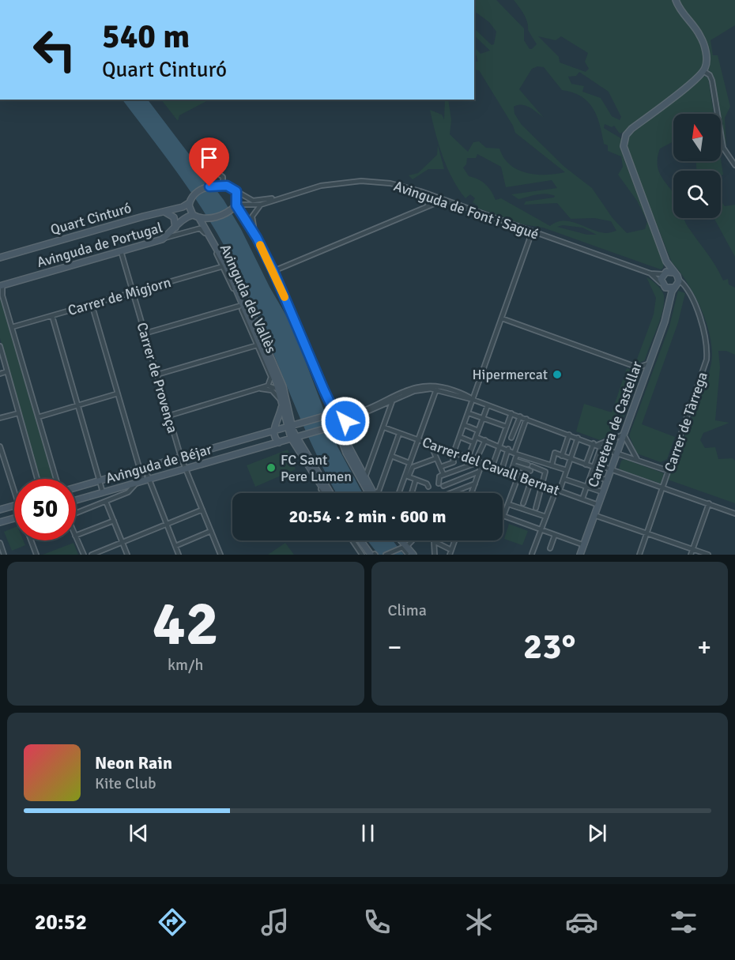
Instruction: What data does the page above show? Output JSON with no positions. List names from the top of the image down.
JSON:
{
  "streets": {
    "main road": [
      "Quart Cinturó",
      "Avinguda de Portugal",
      "Avinguda del Vallès",
      "Carretera de Castellar",
      "Avinguda de Béjar"
    ],
    "street": [
      "Avinguda de Font i Sagué",
      "Carrer de Migjorn",
      "Carrer de Provença",
      "Carrer de Tàrrega",
      "Carrer del Cavall Bernat"
    ]
  },
  "crossings": [
    ["Avinguda de Font i Sagué", "Carrer de Tàrrega"],
    ["Avinguda de Font i Sagué", "Carretera de Castellar"],
    ["Quart Cinturó", "Avinguda del Vallès"],
    ["Avinguda de Portugal", "Avinguda del Vallès"],
    ["Avinguda de Portugal", "Carrer de Provença"],
    ["Carrer de Migjorn", "Avinguda del Vallès"],
    ["Carrer de Migjorn", "Carrer de Provença"],
    ["Avinguda del Vallès", "Avinguda de Béjar"],
    ["Carrer de Provença", "Avinguda de Béjar"],
    ["Carrer de Tàrrega", "Carretera de Castellar"],
    ["Carretera de Castellar", "Carrer del Cavall Bernat"]
  ],
  "places": ["Hipermercat", "FC Sant Pere Lumen"],
  "north": "top",
  "page": {
    "turn": ["540 m", "Quart Cinturó"],
    "limit": "50",
    "trip": "20:54 · 2 min · 600 m",
    "tile": [
      ["42", "km/h"],
      "Clima"
    ],
    "heat": ["−", "23°", "+"],
    "song": ["Neon Rain", "Kite Club"],
    "tabs": "20:52"
  }
}
